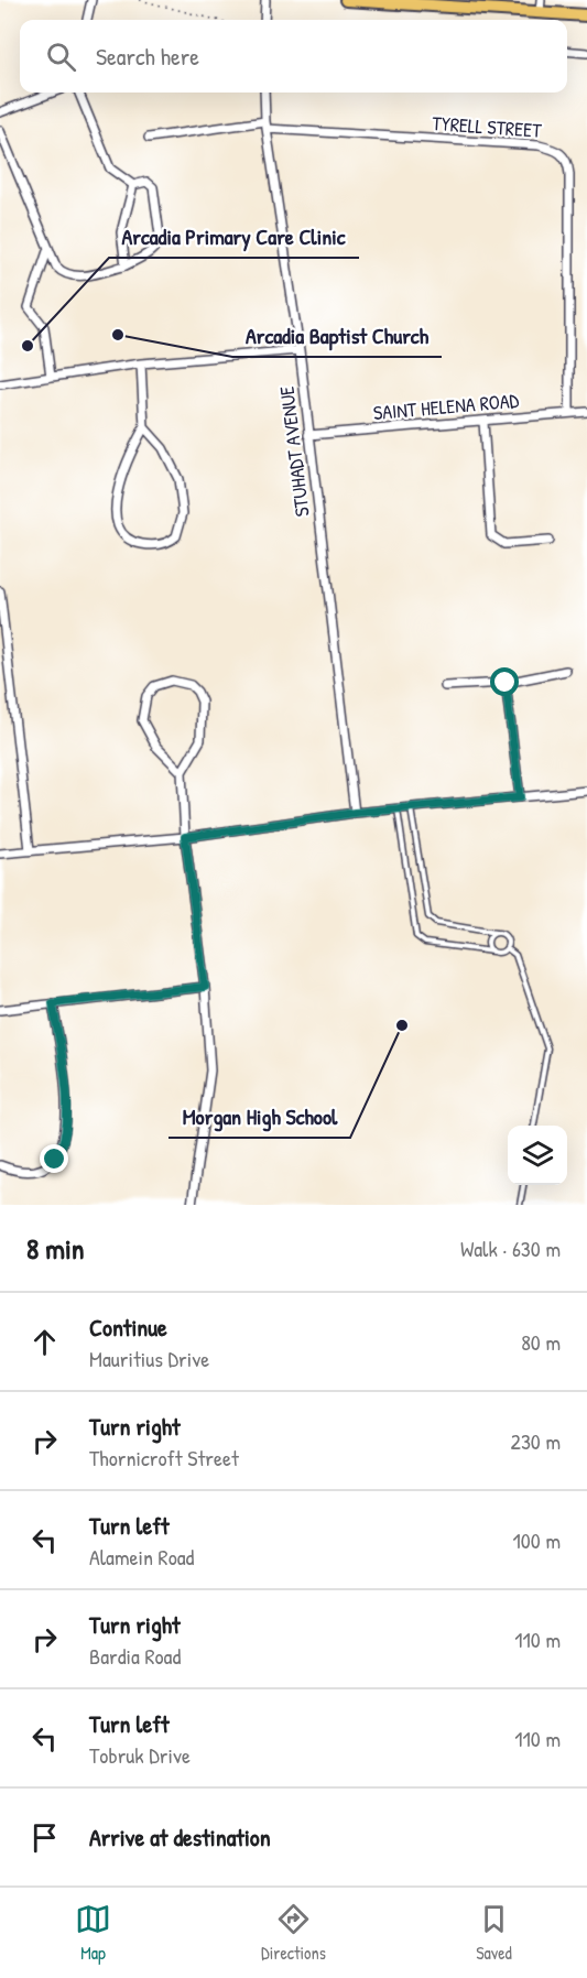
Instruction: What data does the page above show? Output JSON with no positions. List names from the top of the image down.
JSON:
{
  "streets": {
    "street": ["TYRELL STREET", "SAINT HELENA ROAD", "STUHADT AVENUE"]
  },
  "crossings": [
    ["TYRELL STREET", "SAINT HELENA ROAD"],
    ["TYRELL STREET", "STUHADT AVENUE"],
    ["SAINT HELENA ROAD", "STUHADT AVENUE"]
  ],
  "places": ["Arcadia Baptist Church", "Arcadia Primary Care Clinic", "Morgan High School"],
  "page": {
    "search": "Search here",
    "heading": ["8 min", "Walk · 630 m"],
    "list": [
      ["Continue", "Mauritius Drive", "80 m"],
      ["Turn right", "Thornicroft Street", "230 m"],
      ["Turn left", "Alamein Road", "100 m"],
      ["Turn right", "Bardia Road", "110 m"],
      ["Turn left", "Tobruk Drive", "110 m"],
      "Arrive at destination"
    ],
    "nav": ["Map", "Directions", "Saved"]
  }
}
